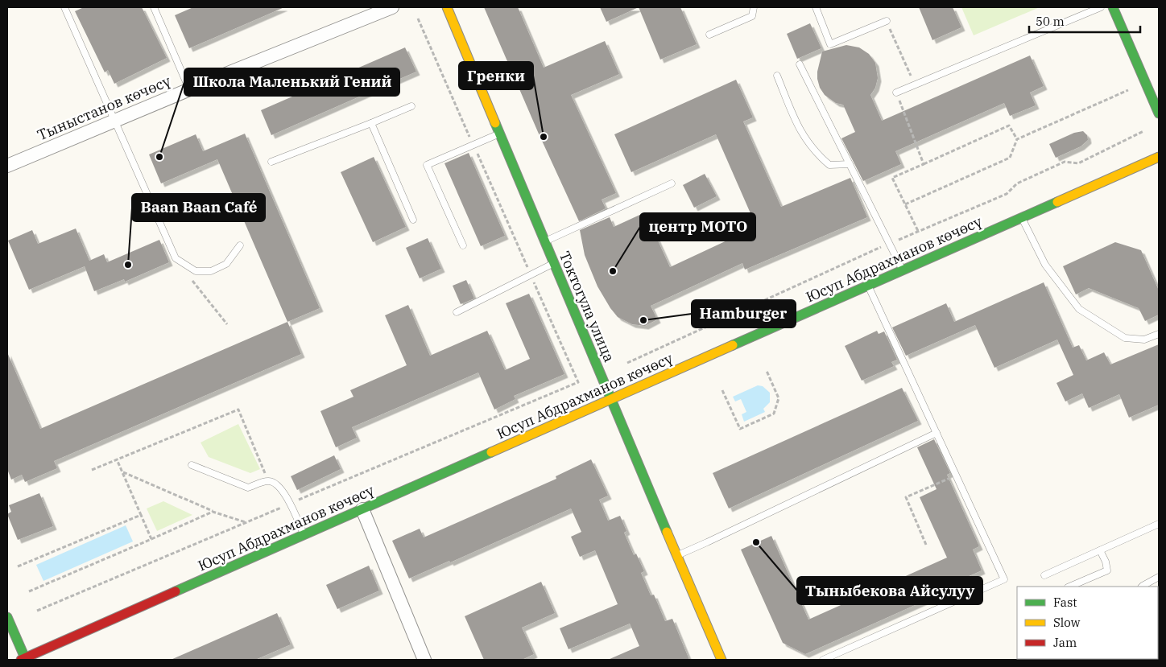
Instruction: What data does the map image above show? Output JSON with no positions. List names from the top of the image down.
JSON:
{
  "streets": {
    "main road": ["Юсуп Абдрахманов көчөсү", "Токтогула улица"],
    "street": ["Тыныстанов көчөсү"]
  },
  "crossings": [
    ["Юсуп Абдрахманов көчөсү", "Токтогула улица"]
  ],
  "places": [
    "Гренки",
    "Школа Маленький Гений",
    "Baan Baan Café",
    "центр МОТО",
    "Hamburger",
    "Тыныбекова Айсулуу"
  ],
  "legend": ["Fast", "Slow", "Jam"],
  "scale_bar": "50 m"
}
